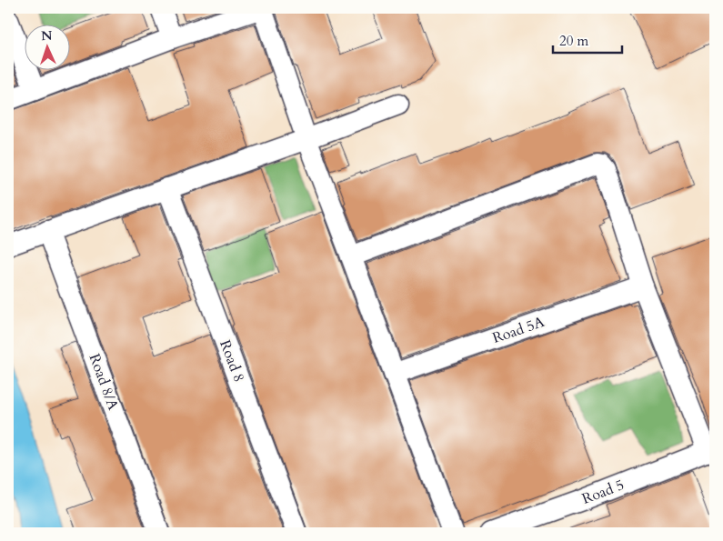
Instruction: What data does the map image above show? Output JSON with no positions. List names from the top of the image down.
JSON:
{
  "streets": {
    "street": [
      "Road 5A",
      "Road 8",
      "Road 8/A",
      "Road 5"
    ]
  },
  "scale_bar": "20 m",
  "north": "top"
}
